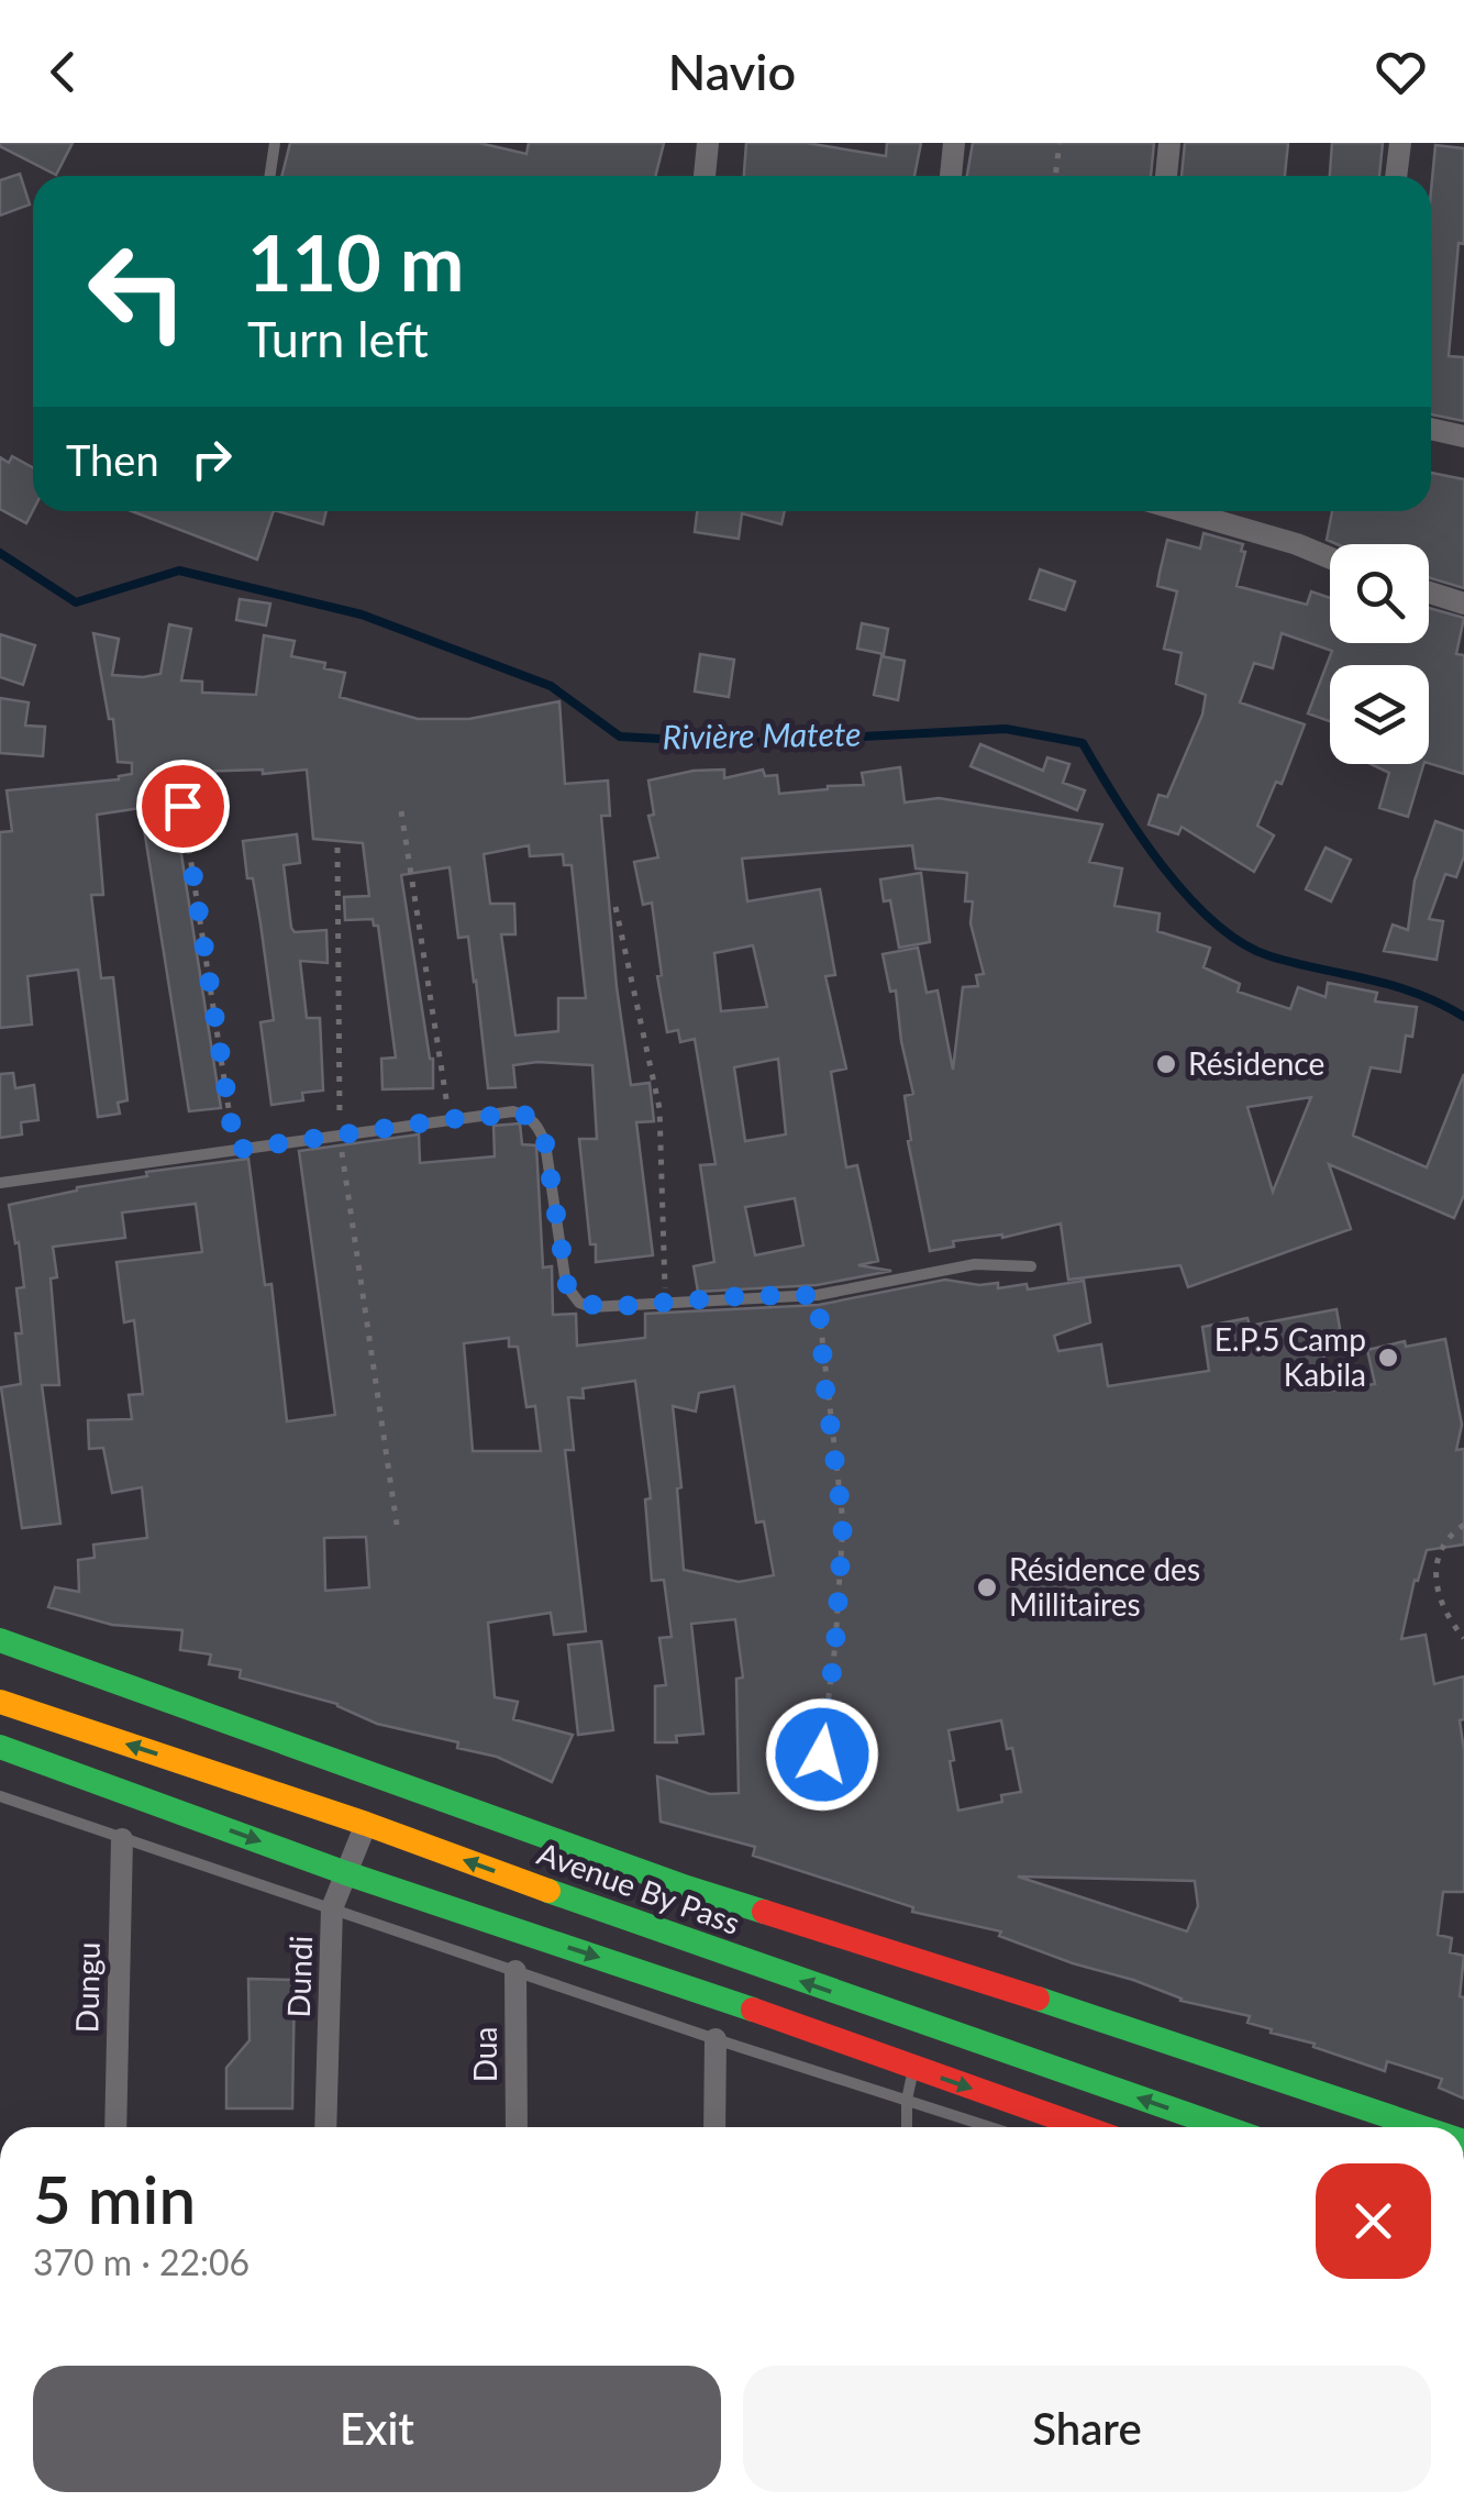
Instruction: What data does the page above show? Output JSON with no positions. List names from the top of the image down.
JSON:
{
  "streets": {
    "main road": ["Avenue By Pass"],
    "street": ["Dundi", "Dungu", "Dua"]
  },
  "crossings": [
    ["Avenue By Pass", "Dundi"]
  ],
  "water": ["Rivière Matete"],
  "places": ["Résidence", "E.P.5 Camp Kabila", "Résidence des Millitaires"],
  "page": {
    "header": "Navio",
    "turn": ["110 m", "Turn left"],
    "then": "Then",
    "heading": ["5 min", "370 m · 22:06"],
    "buttons": ["Exit", "Share"]
  }
}
